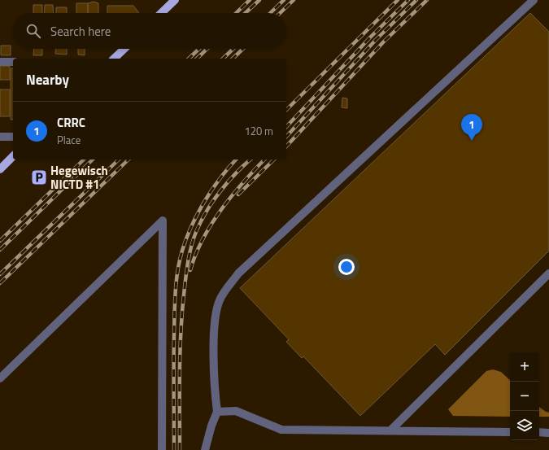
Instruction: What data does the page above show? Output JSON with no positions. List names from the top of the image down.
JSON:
{
  "places": {
    "parking": ["Hegewisch NICTD #1"]
  },
  "page": {
    "search": "Search here",
    "heading": "Nearby",
    "list": [
      {
        "mark": "1",
        "name": "CRRC",
        "note": "Place",
        "value": "120 m"
      }
    ],
    "pins": "1",
    "map_buttons": ["+", "−"]
  }
}
